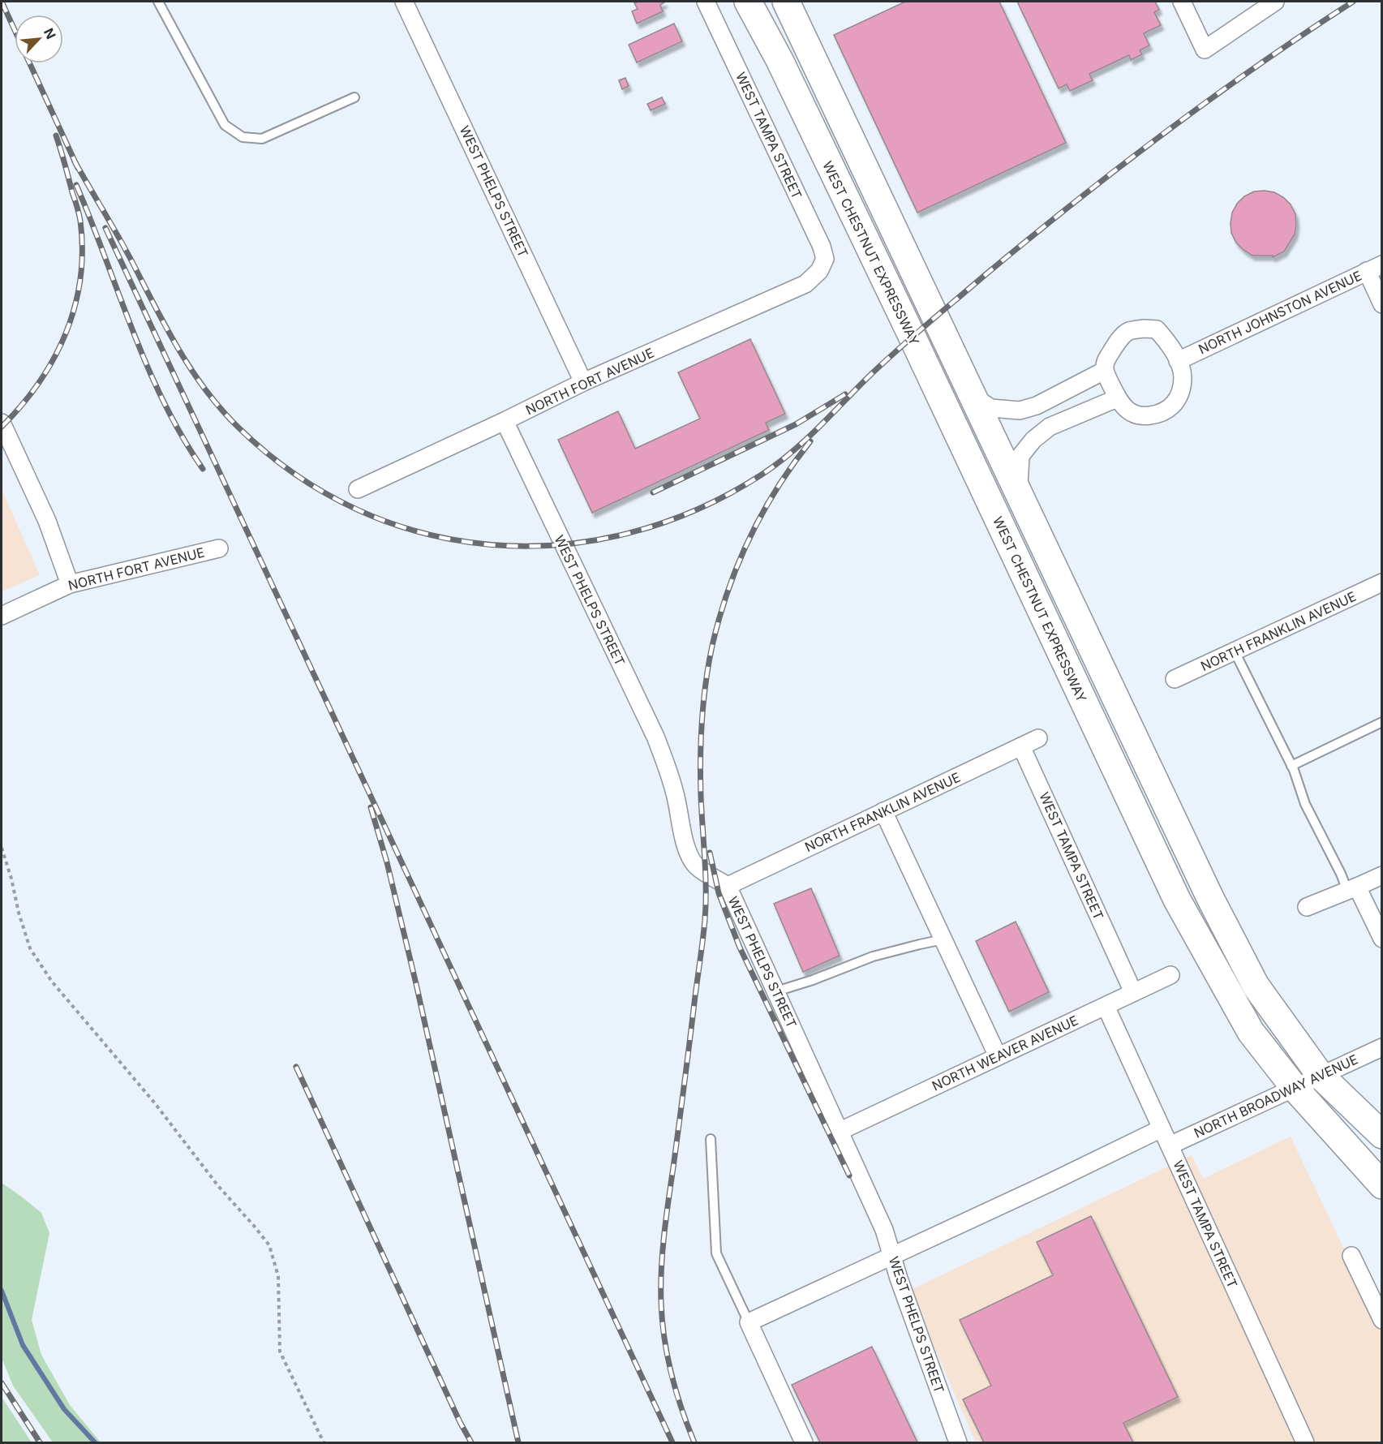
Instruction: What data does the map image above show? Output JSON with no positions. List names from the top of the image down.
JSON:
{
  "streets": {
    "main road": ["WEST CHESTNUT EXPRESSWAY"],
    "street": [
      "WEST TAMPA STREET",
      "WEST PHELPS STREET",
      "NORTH JOHNSTON AVENUE",
      "NORTH FORT AVENUE",
      "NORTH FRANKLIN AVENUE",
      "NORTH WEAVER AVENUE",
      "NORTH BROADWAY AVENUE"
    ]
  },
  "crossings": [
    ["WEST TAMPA STREET", "NORTH FORT AVENUE"],
    ["WEST TAMPA STREET", "NORTH FRANKLIN AVENUE"],
    ["WEST TAMPA STREET", "NORTH WEAVER AVENUE"],
    ["WEST TAMPA STREET", "NORTH BROADWAY AVENUE"],
    ["WEST PHELPS STREET", "NORTH FORT AVENUE"],
    ["WEST PHELPS STREET", "NORTH FRANKLIN AVENUE"],
    ["WEST PHELPS STREET", "NORTH WEAVER AVENUE"],
    ["WEST CHESTNUT EXPRESSWAY", "NORTH BROADWAY AVENUE"]
  ],
  "north": "top right"
}
